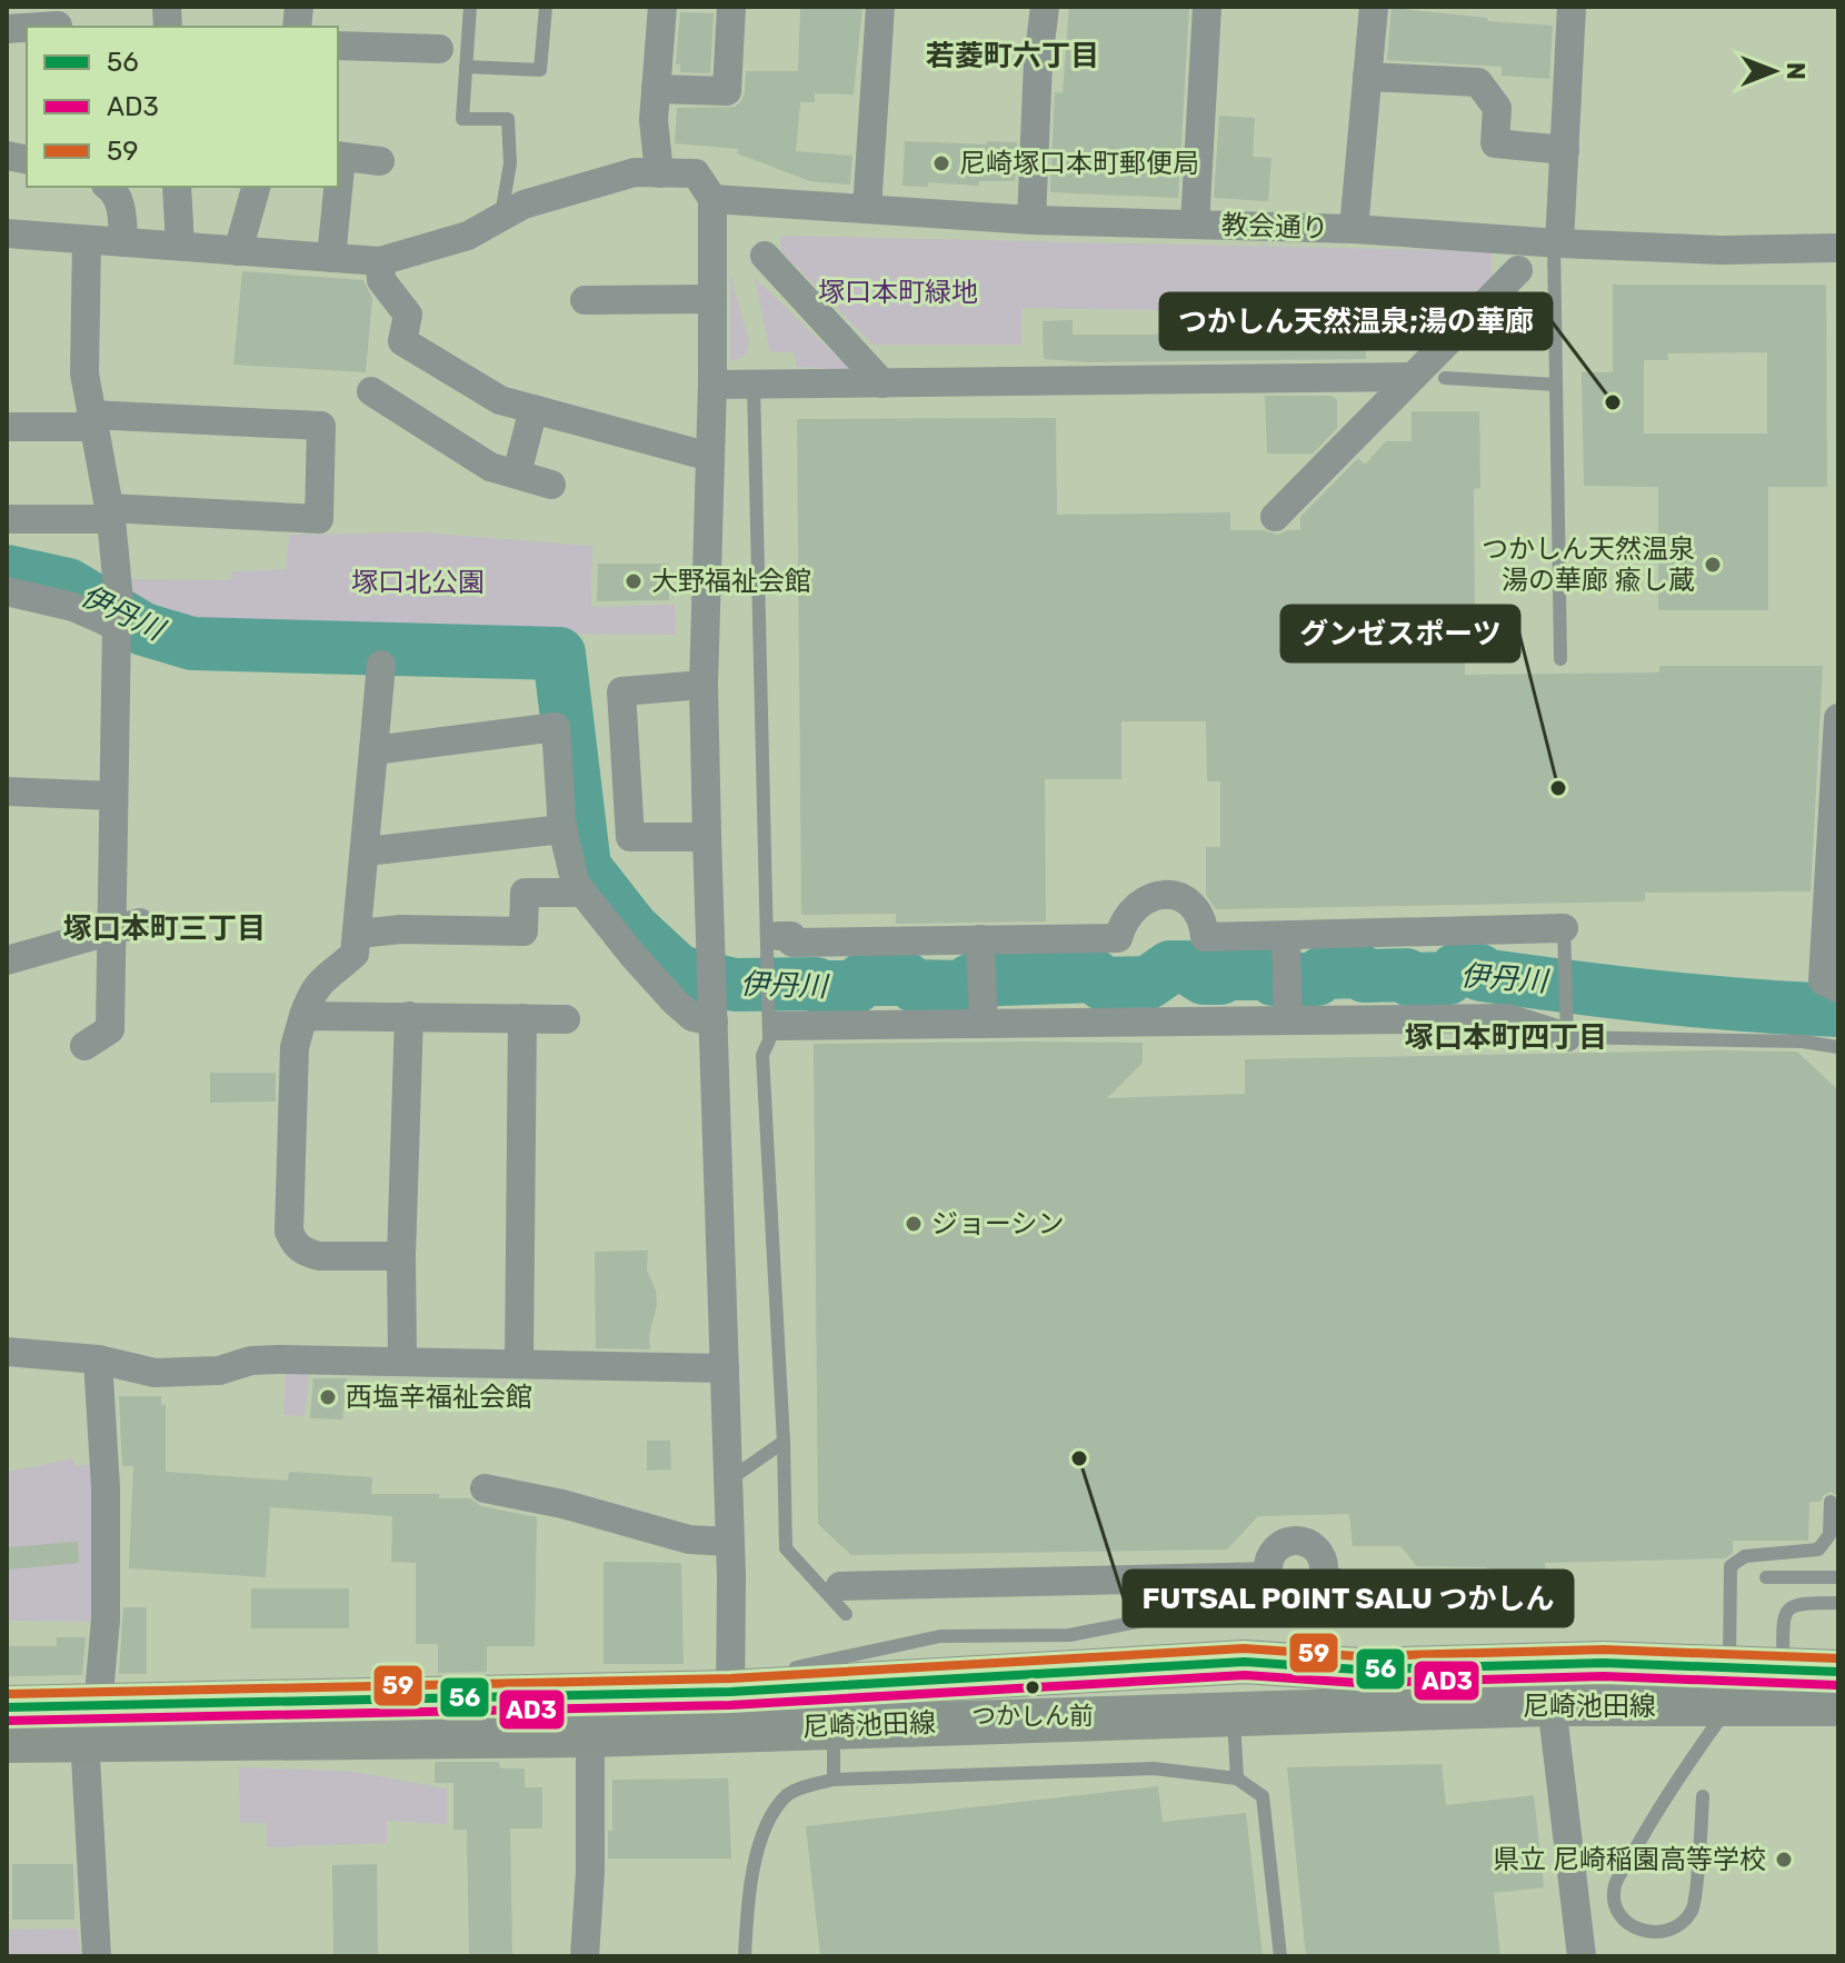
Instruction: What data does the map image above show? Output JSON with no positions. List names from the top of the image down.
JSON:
{
  "streets": {
    "main road": ["尼崎池田線"],
    "street": ["教会通り"]
  },
  "districts": ["若菱町六丁目", "塚口本町三丁目", "塚口本町四丁目"],
  "water": ["伊丹川"],
  "parks": ["塚口本町緑地", "塚口北公園"],
  "places": [
    "尼崎塚口本町郵便局",
    "つかしん天然温泉;湯の華廊",
    "つかしん天然温泉 湯の華廊 瘉し蔵",
    "大野福祉会館",
    "グンゼスポーツ",
    "ジョーシン",
    "西塩辛福祉会館",
    "FUTSAL POINT SALU つかしん",
    "つかしん前",
    "県立 尼崎稲園高等学校"
  ],
  "lines": ["transit line 59", "transit line 56", "transit line AD3"],
  "legend": ["56", "AD3", "59"],
  "north": "right"
}
